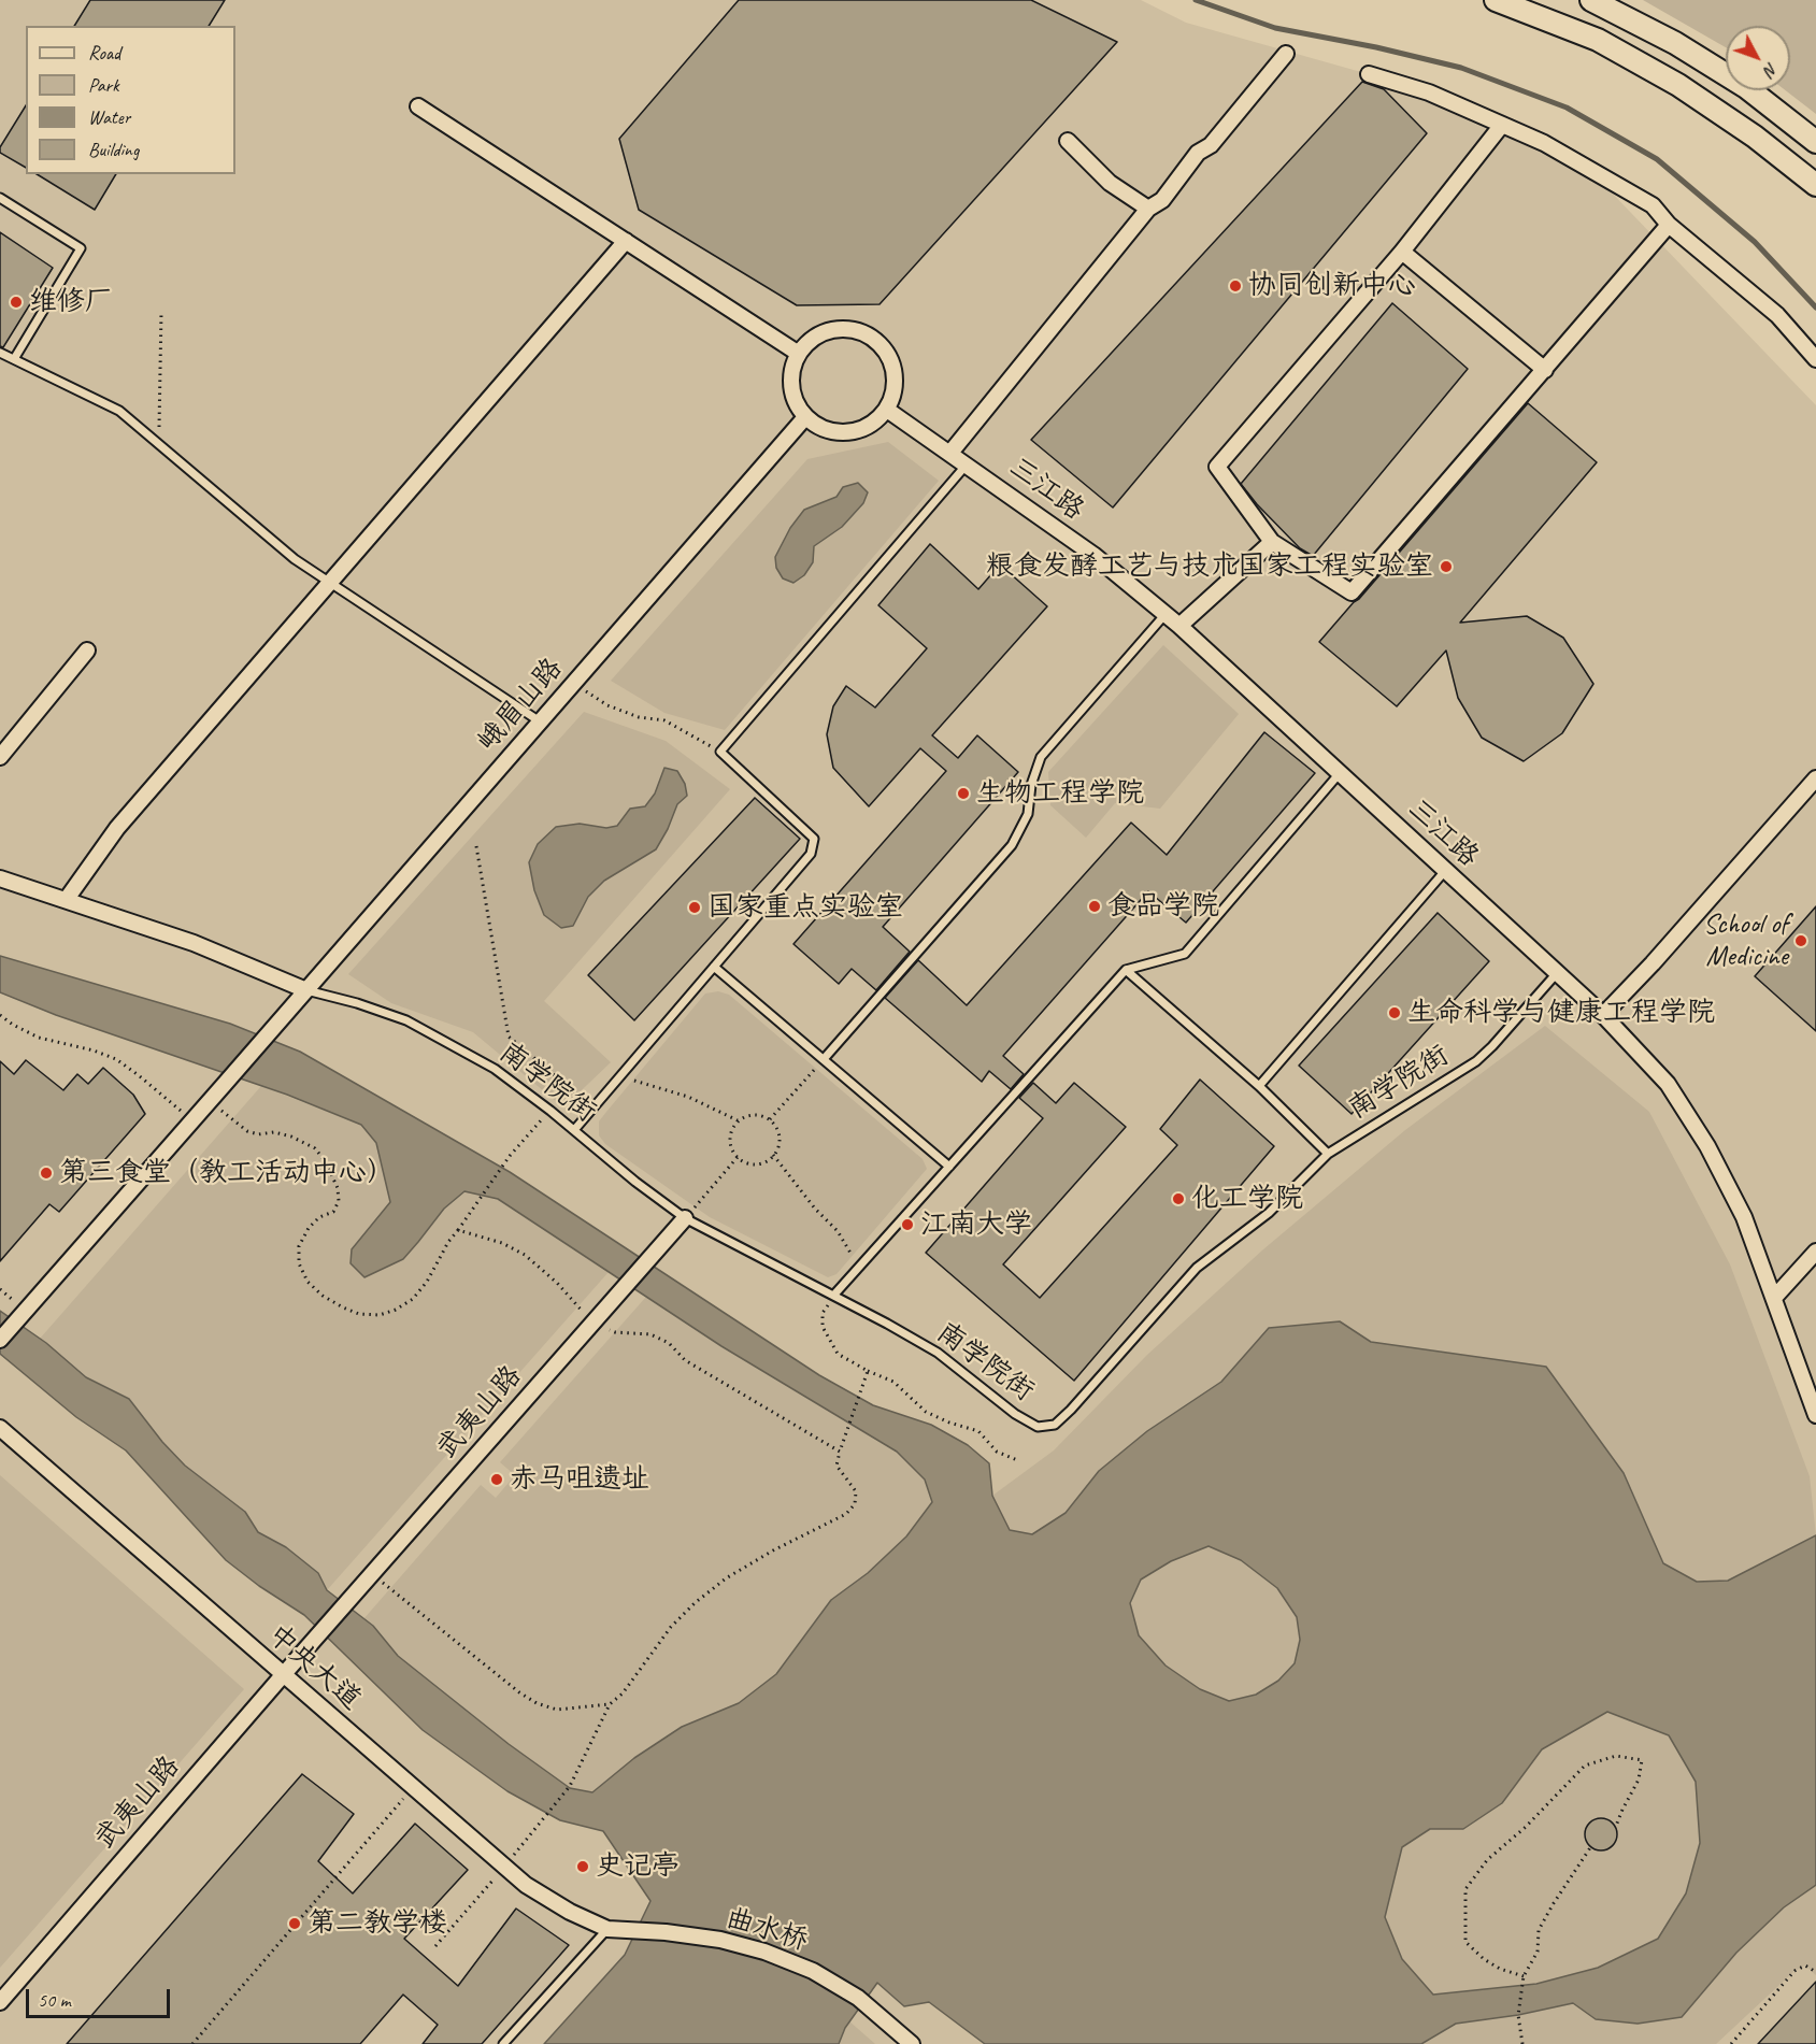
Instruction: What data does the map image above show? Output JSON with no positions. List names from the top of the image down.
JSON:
{
  "streets": {
    "street": [
      "三江路",
      "峨眉山路",
      "武夷山路",
      "中央大道",
      "曲水桥"
    ],
    "lane": ["南学院街"]
  },
  "crossings": [
    ["三江路", "峨眉山路"],
    ["三江路", "南学院街"],
    ["峨眉山路", "南学院街"],
    ["南学院街", "武夷山路"],
    ["武夷山路", "中央大道"],
    ["中央大道", "曲水桥"]
  ],
  "places": [
    "协同创新中心",
    "维修厂",
    "粮食发酵工艺与技术国家工程实验室",
    "生物工程学院",
    "食品学院",
    "国家重点实验室",
    "School of Medicine",
    "生命科学与健康工程学院",
    "第三食堂（教工活动中心）",
    "化工学院",
    "江南大学",
    "赤马咀遗址",
    "史记亭",
    "第二教学楼"
  ],
  "legend": [
    "Road",
    "Park",
    "Water",
    "Building"
  ],
  "scale_bar": "50 m",
  "north": "bottom right"
}
